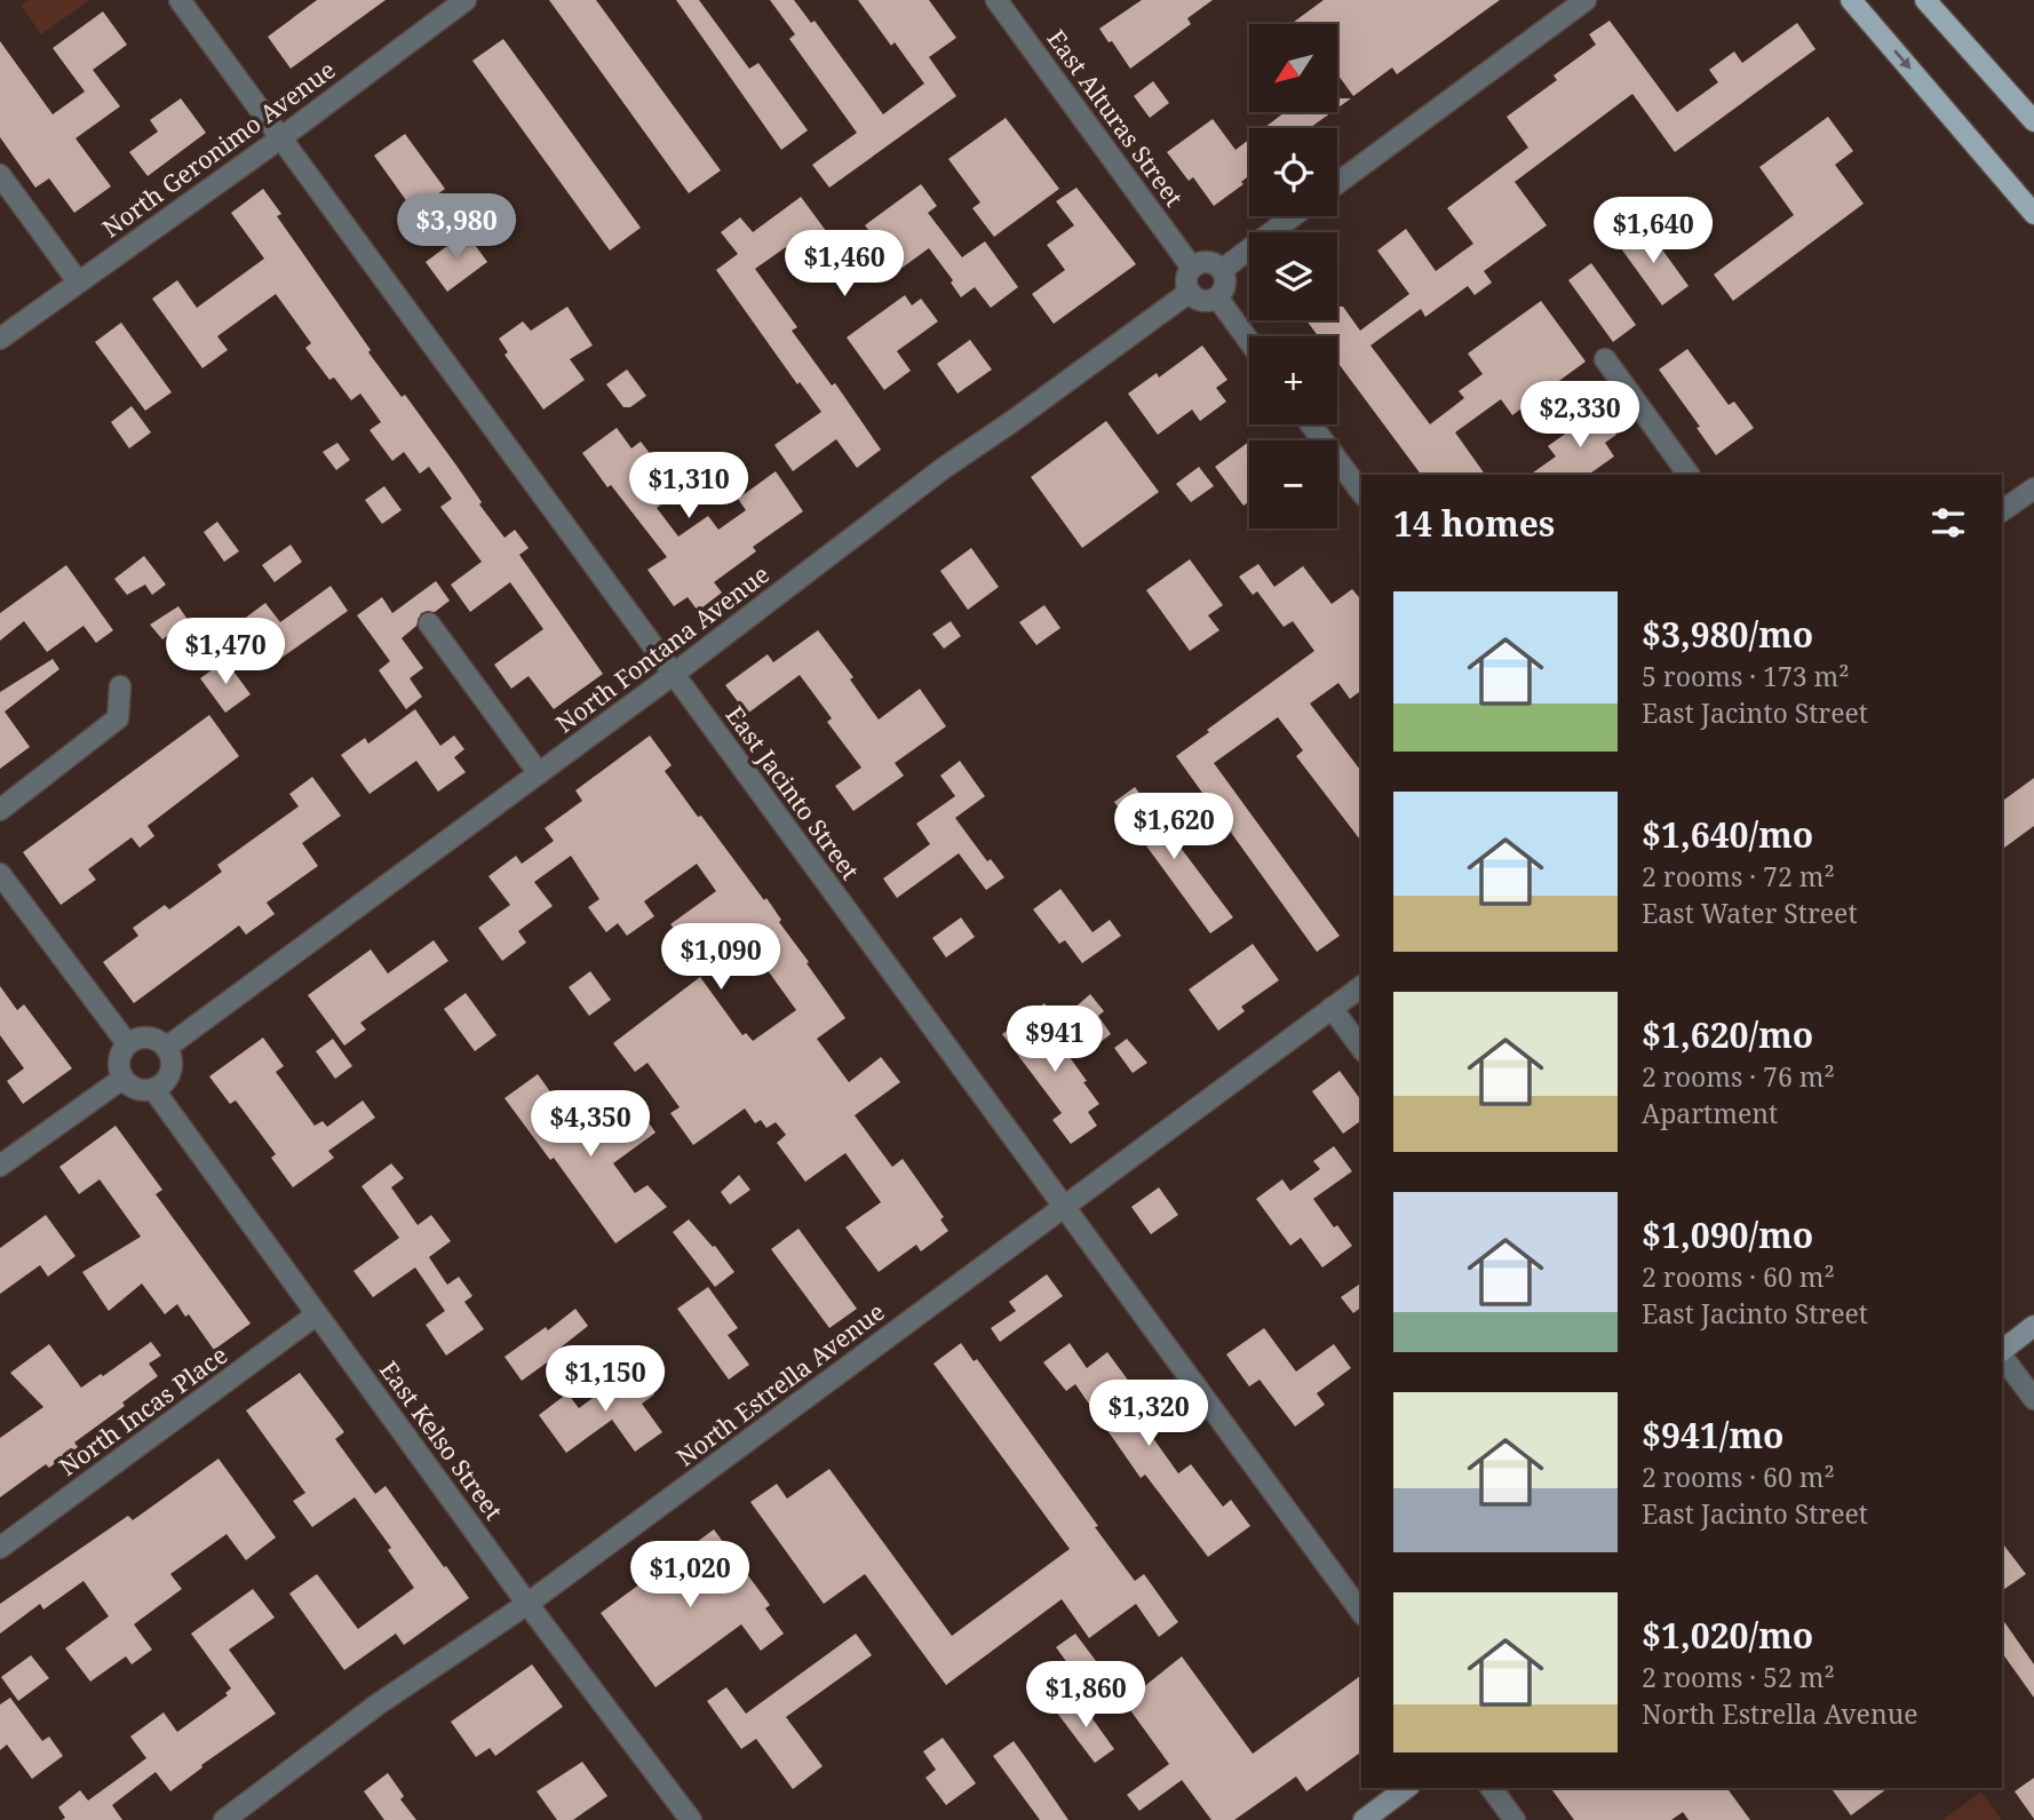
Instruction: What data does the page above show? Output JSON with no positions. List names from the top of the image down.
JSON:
{
  "streets": {
    "street": [
      "East Alturas Street",
      "North Geronimo Avenue",
      "North Fontana Avenue",
      "East Jacinto Street",
      "North Estrella Avenue",
      "North Incas Place",
      "East Kelso Street"
    ]
  },
  "crossings": [
    ["East Alturas Street", "North Fontana Avenue"],
    ["North Geronimo Avenue", "East Jacinto Street"],
    ["North Fontana Avenue", "East Jacinto Street"],
    ["North Fontana Avenue", "East Kelso Street"],
    ["East Jacinto Street", "North Estrella Avenue"],
    ["North Estrella Avenue", "East Kelso Street"],
    ["North Incas Place", "East Kelso Street"]
  ],
  "north": "bottom left",
  "page": {
    "map_buttons": ["+", "−"],
    "price": [
      "$3,980",
      "$1,640",
      "$1,460",
      "$2,330",
      "$1,310",
      "$1,470",
      "$1,620",
      "$1,090",
      "$941",
      "$4,350",
      "$1,150",
      "$1,320",
      "$1,020",
      "$1,860"
    ],
    "heading": "14 homes",
    "list": [
      {
        "name": "$3,980/mo",
        "note": "5 rooms · 173 m² · East Jacinto Street"
      },
      {
        "name": "$1,640/mo",
        "note": "2 rooms · 72 m² · East Water Street"
      },
      {
        "name": "$1,620/mo",
        "note": "2 rooms · 76 m² · Apartment"
      },
      {
        "name": "$1,090/mo",
        "note": "2 rooms · 60 m² · East Jacinto Street"
      },
      {
        "name": "$941/mo",
        "note": "2 rooms · 60 m² · East Jacinto Street"
      },
      {
        "name": "$1,020/mo",
        "note": "2 rooms · 52 m² · North Estrella Avenue"
      }
    ]
  }
}
